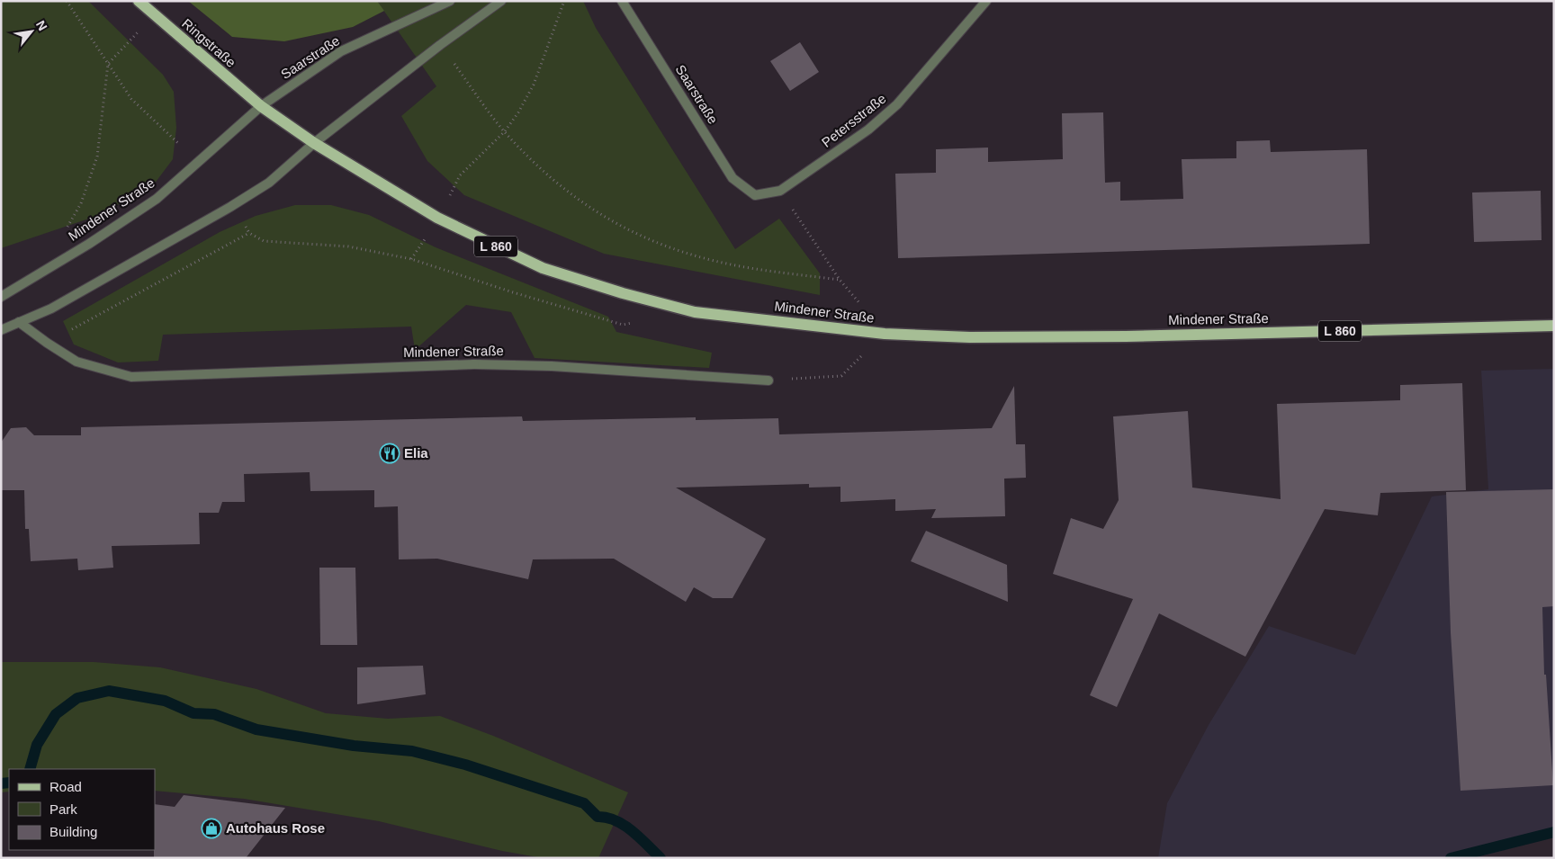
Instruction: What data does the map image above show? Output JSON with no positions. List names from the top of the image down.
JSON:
{
  "streets": {
    "main road": ["Ringstraße", "Mindener Straße", "L 860"],
    "street": ["Saarstraße", "Petersstraße"]
  },
  "crossings": [
    ["Ringstraße", "Saarstraße"],
    ["Ringstraße", "Mindener Straße"],
    ["Saarstraße", "Petersstraße"],
    ["Saarstraße", "Mindener Straße"]
  ],
  "places": {
    "restaurant": ["Elia"],
    "shop": ["Autohaus Rose"]
  },
  "legend": ["Road", "Park", "Building"],
  "north": "top right"
}
